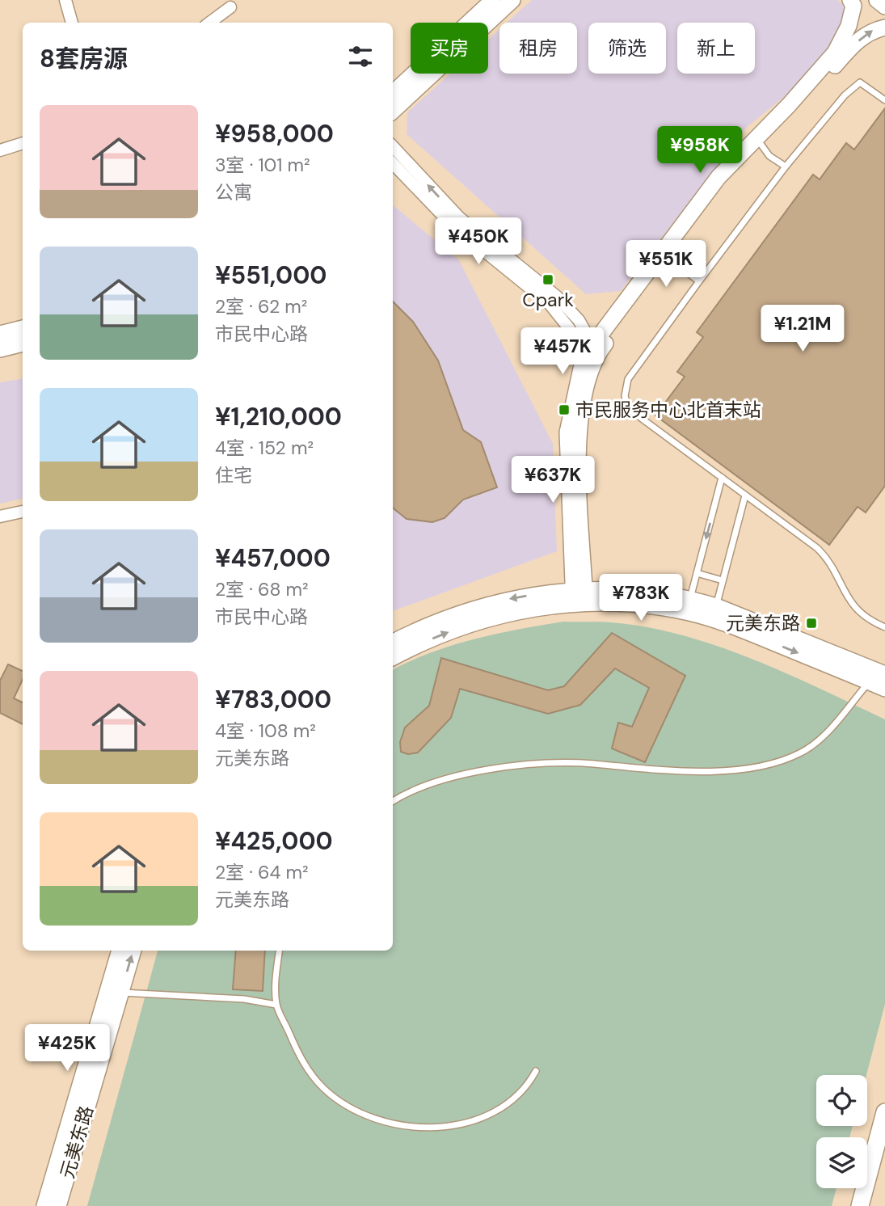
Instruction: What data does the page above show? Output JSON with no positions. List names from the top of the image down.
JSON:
{
  "streets": {
    "street": ["元美东路"]
  },
  "places": {
    "transit": ["Cpark", "市民服务中心北首末站", "元美东路"]
  },
  "page": {
    "chip": [
      "买房",
      "租房",
      "筛选",
      "新上"
    ],
    "heading": "8套房源",
    "list": [
      {
        "name": "¥958,000",
        "note": "3室 · 101 m² · 公寓"
      },
      {
        "name": "¥551,000",
        "note": "2室 · 62 m² · 市民中心路"
      },
      {
        "name": "¥1,210,000",
        "note": "4室 · 152 m² · 住宅"
      },
      {
        "name": "¥457,000",
        "note": "2室 · 68 m² · 市民中心路"
      },
      {
        "name": "¥783,000",
        "note": "4室 · 108 m² · 元美东路"
      },
      {
        "name": "¥425,000",
        "note": "2室 · 64 m² · 元美东路"
      }
    ],
    "price": [
      "¥958K",
      "¥450K",
      "¥551K",
      "¥1.21M",
      "¥457K",
      "¥637K",
      "¥783K",
      "¥425K"
    ]
  }
}
